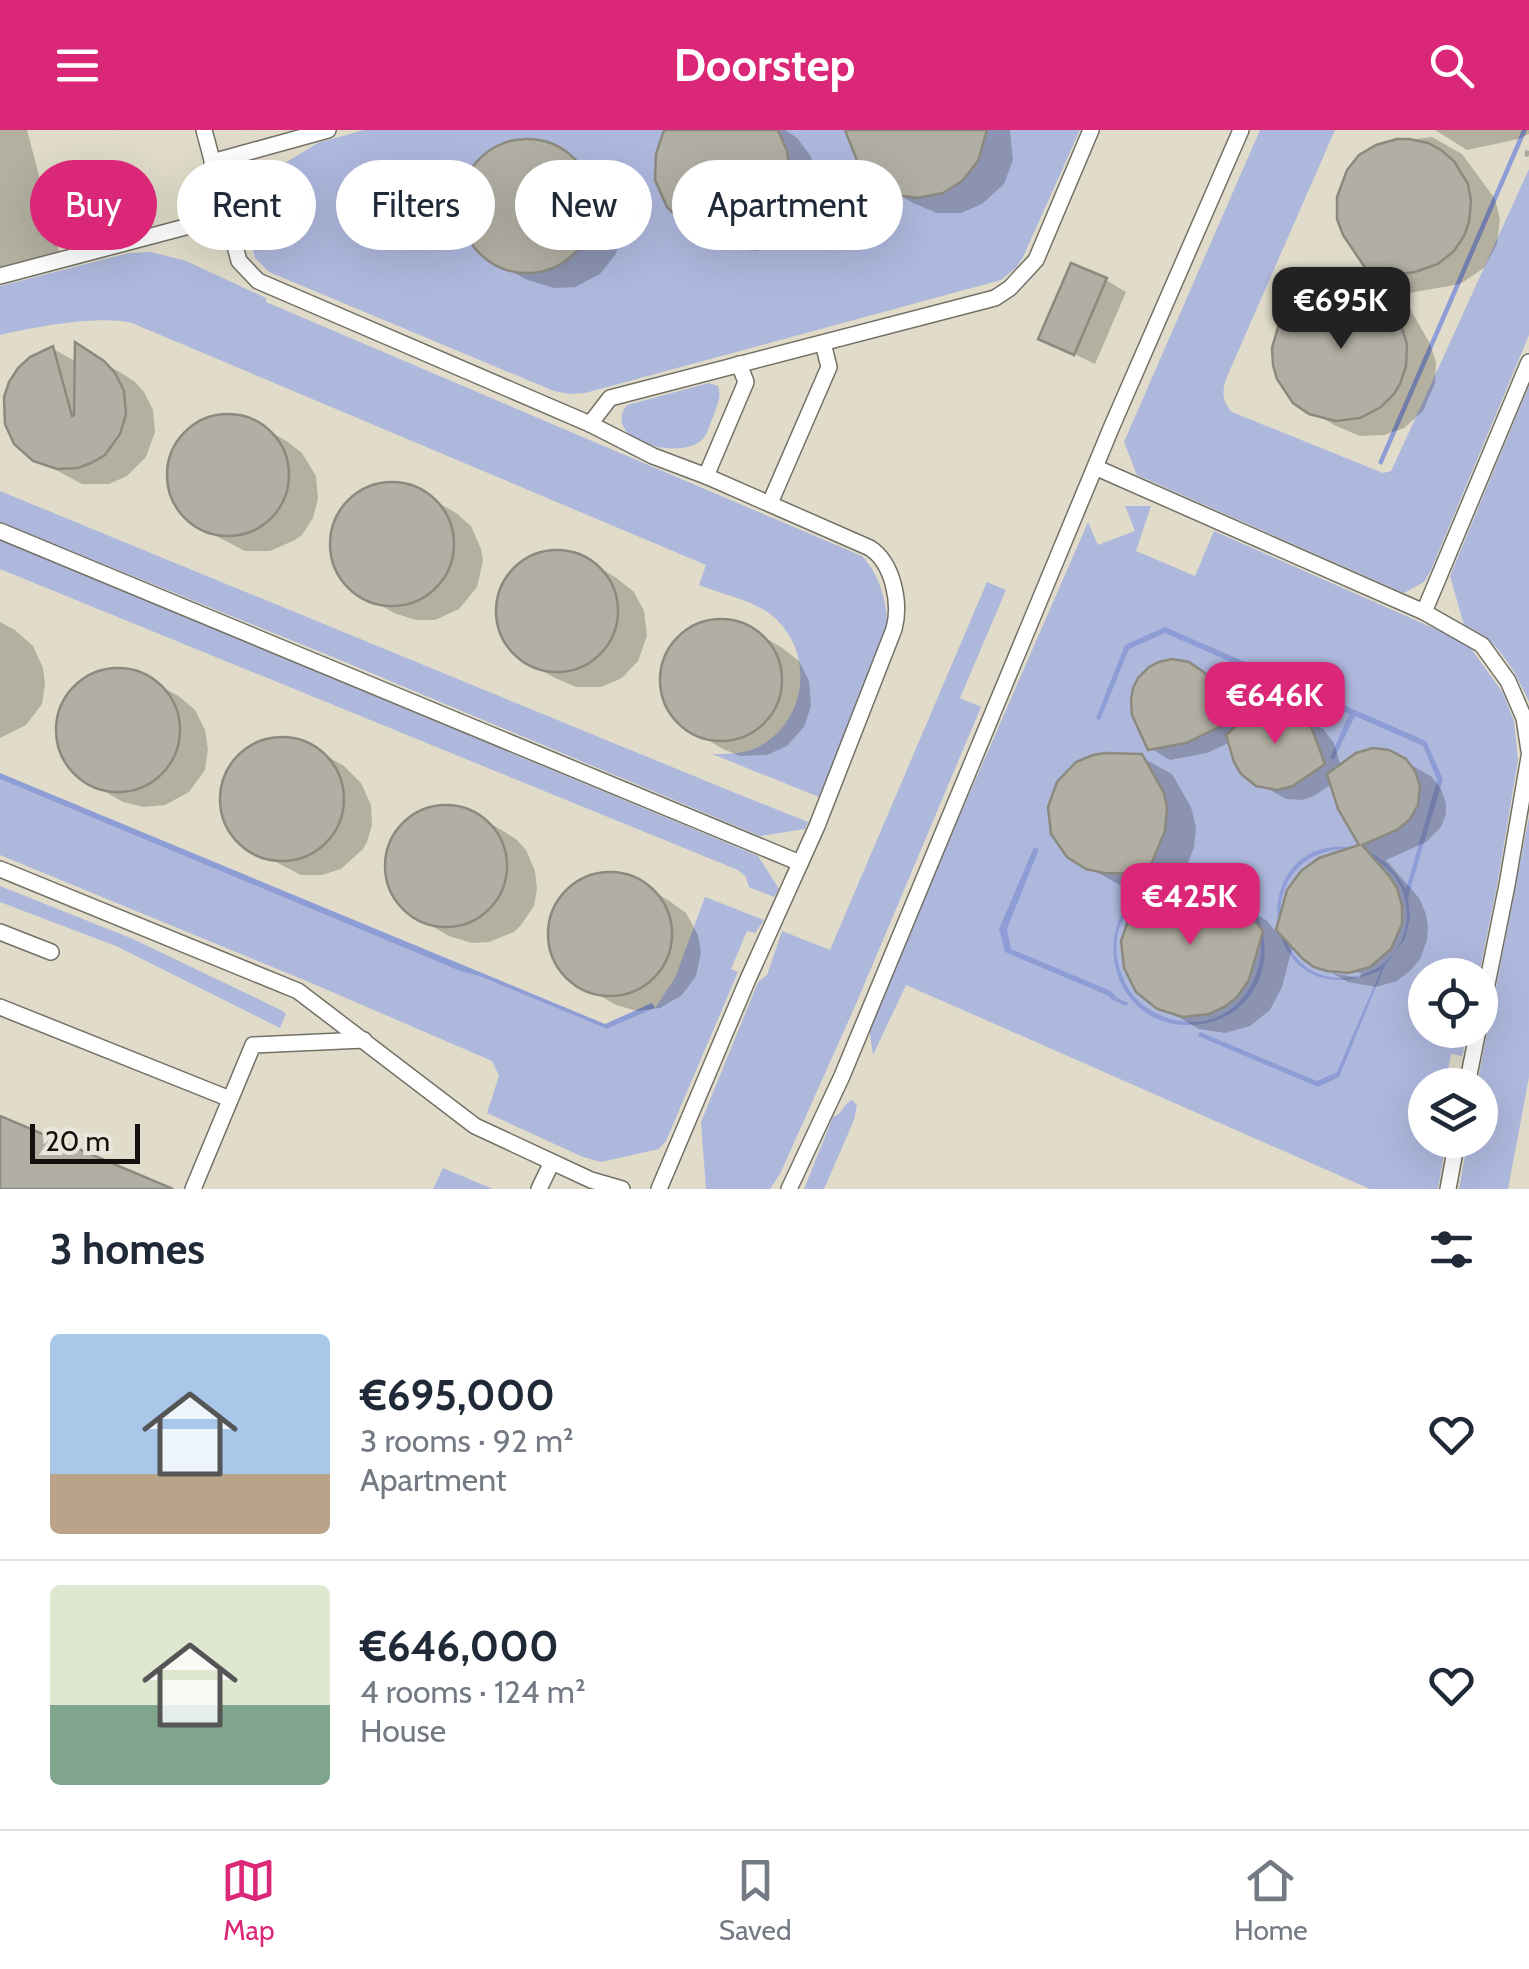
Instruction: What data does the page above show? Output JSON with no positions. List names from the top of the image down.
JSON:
{
  "scale_bar": "20 m",
  "page": {
    "header": "Doorstep",
    "chip": [
      "Buy",
      "Rent",
      "Filters",
      "New",
      "Apartment"
    ],
    "price": ["€695K", "€646K", "€425K"],
    "scale": "20 m",
    "heading": "3 homes",
    "list": [
      {
        "name": "€695,000",
        "note": "3 rooms · 92 m² · Apartment"
      },
      {
        "name": "€646,000",
        "note": "4 rooms · 124 m² · House"
      }
    ],
    "tabs": ["Map", "Saved", "Home"]
  }
}
